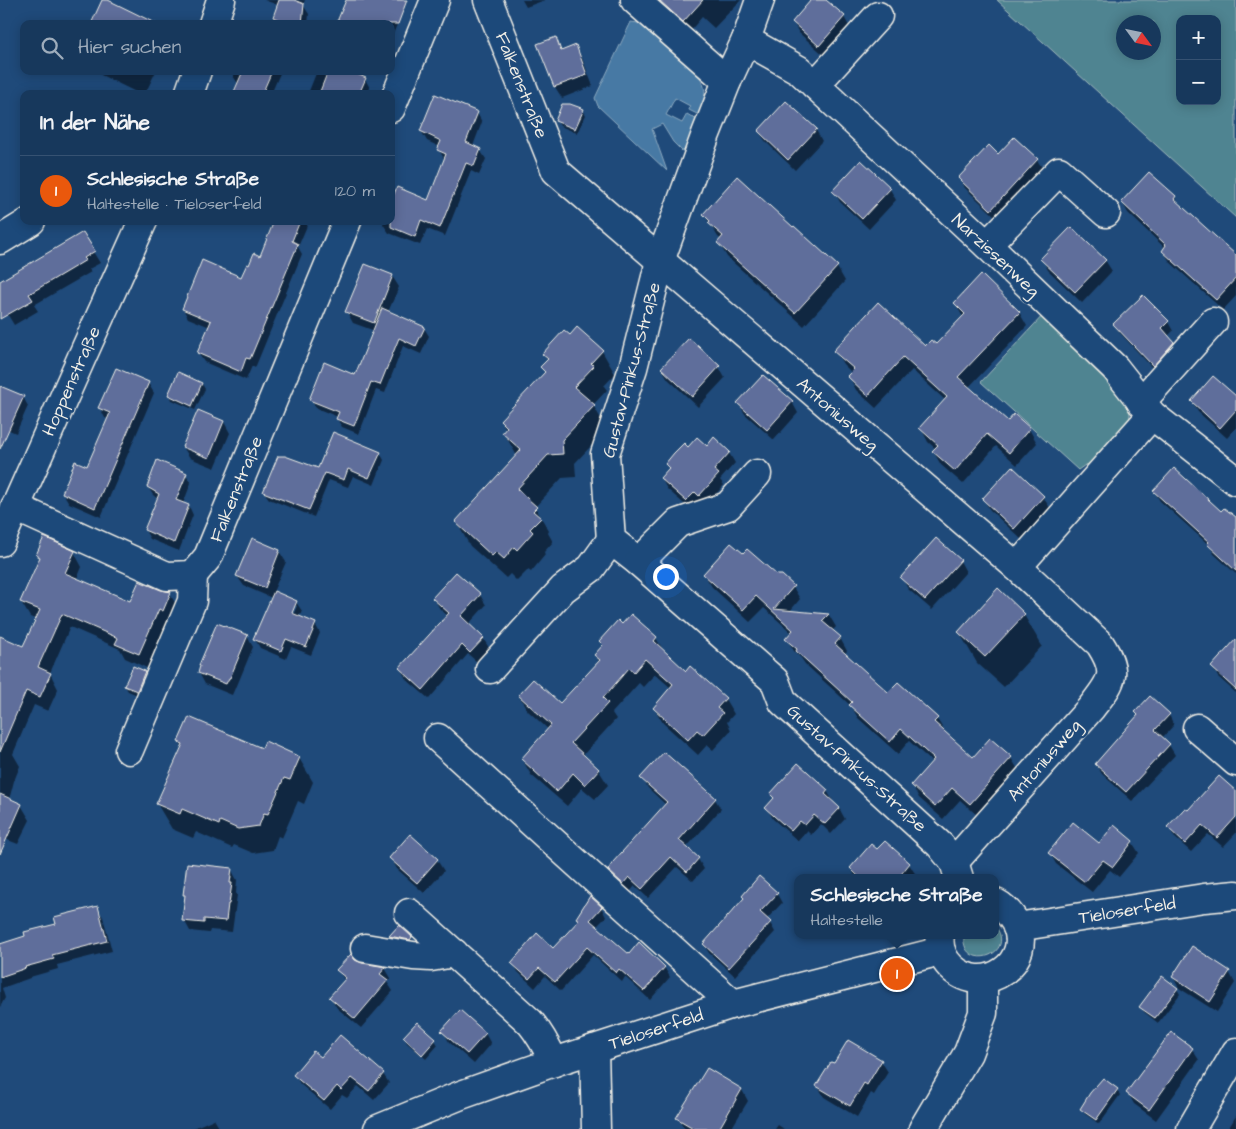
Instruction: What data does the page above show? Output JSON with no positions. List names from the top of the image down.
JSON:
{
  "streets": {
    "street": [
      "Falkenstraße",
      "Narzissenweg",
      "Gustav-Pinkus-Straße",
      "Hoppenstraße",
      "Antoniusweg",
      "Tieloserfeld"
    ]
  },
  "crossings": [
    ["Falkenstraße", "Gustav-Pinkus-Straße"],
    ["Narzissenweg", "Gustav-Pinkus-Straße"],
    ["Gustav-Pinkus-Straße", "Antoniusweg"]
  ],
  "north": "bottom right",
  "page": {
    "map_buttons": ["+", "−"],
    "search": "Hier suchen",
    "heading": "In der Nähe",
    "list": [
      {
        "mark": "1",
        "name": "Schlesische Straße",
        "note": "Haltestelle · Tieloserfeld",
        "value": "120 m"
      }
    ],
    "popup": ["Schlesische Straße", "Haltestelle"],
    "pins": "1"
  }
}
